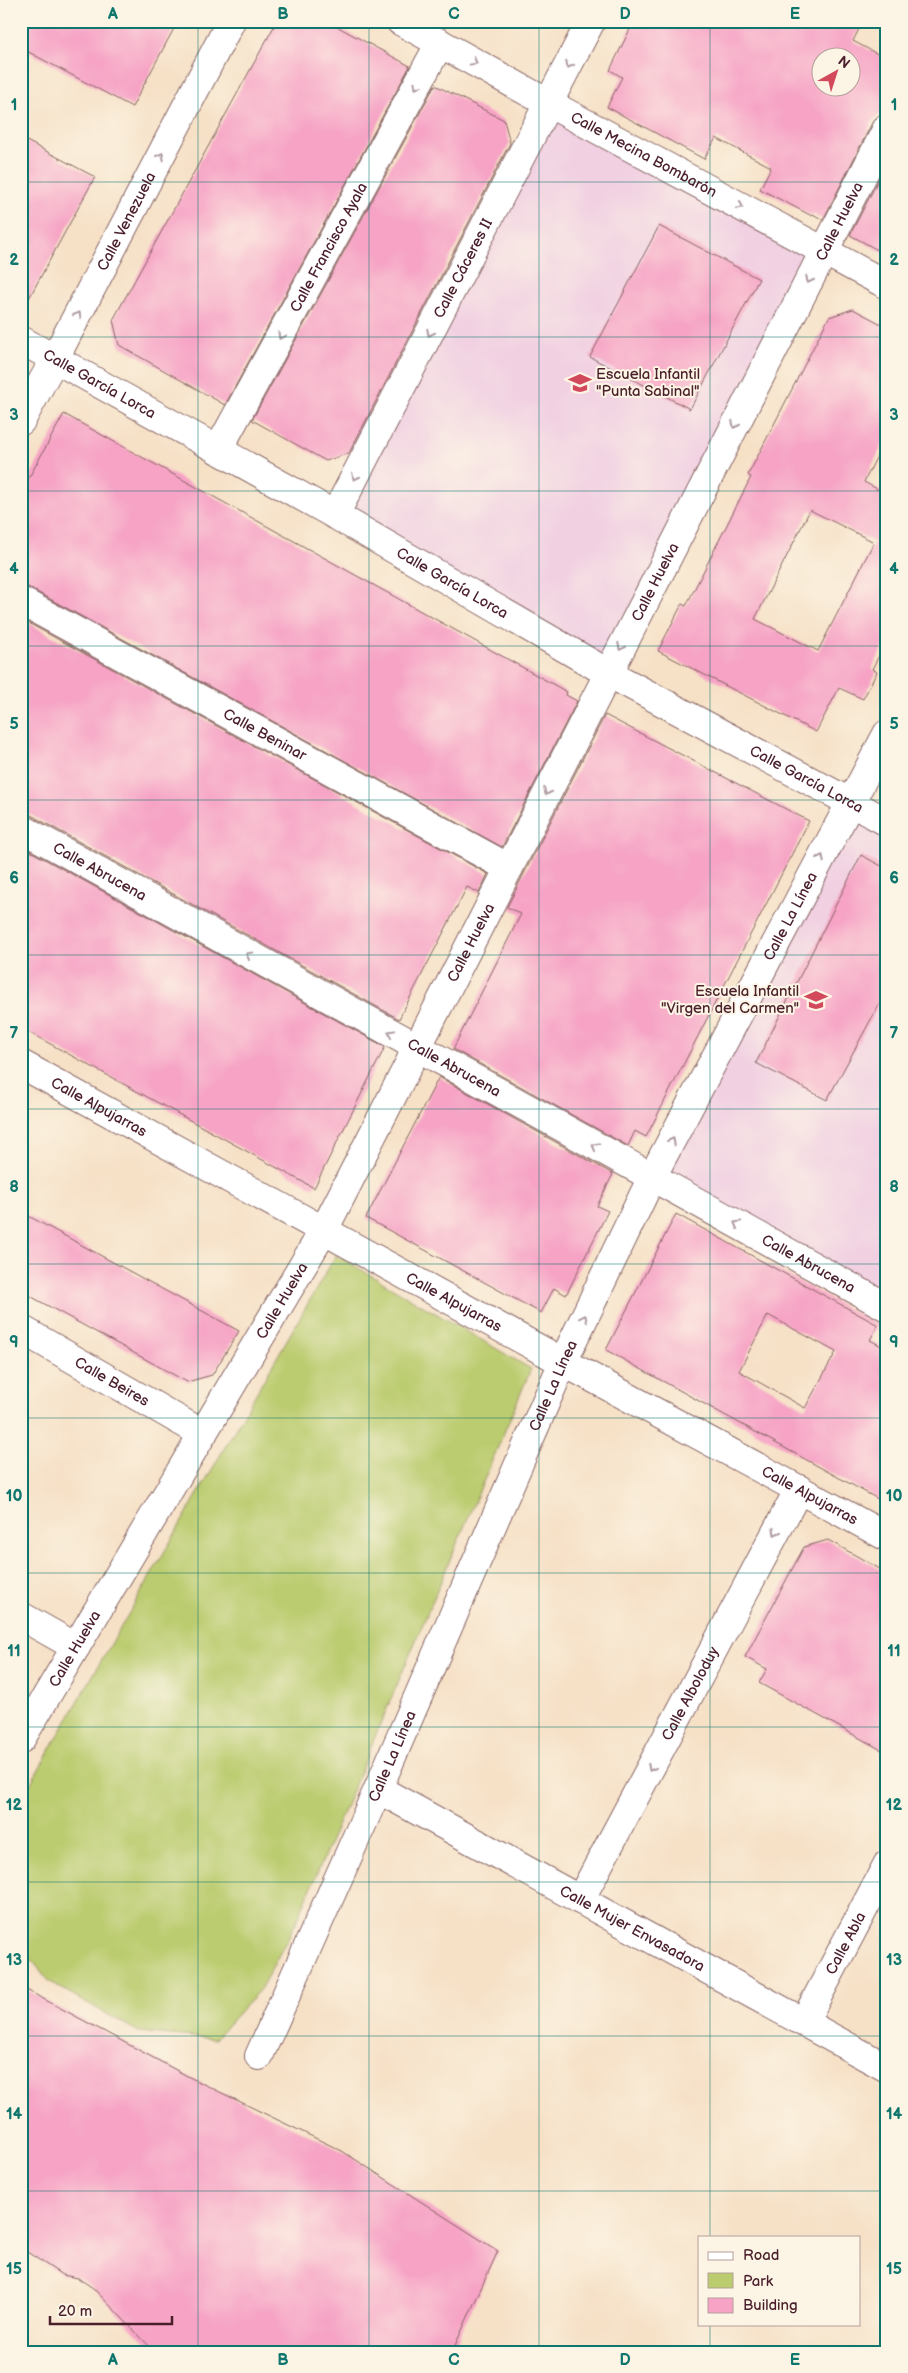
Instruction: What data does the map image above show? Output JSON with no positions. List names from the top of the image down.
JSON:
{
  "streets": {
    "street": [
      "Calle Mecina Bombarón",
      "Calle Huelva",
      "Calle Venezuela",
      "Calle Francisco Ayala",
      "Calle Cáceres II",
      "Calle García Lorca",
      "Calle Beninar",
      "Calle Abrucena",
      "Calle La Línea",
      "Calle Alpujarras",
      "Calle Beires",
      "Calle Alboloduy",
      "Calle Mujer Envasadora",
      "Calle Abla"
    ]
  },
  "crossings": [
    ["Calle Mecina Bombarón", "Calle Huelva"],
    ["Calle Mecina Bombarón", "Calle Francisco Ayala"],
    ["Calle Mecina Bombarón", "Calle Cáceres II"],
    ["Calle Huelva", "Calle García Lorca"],
    ["Calle Huelva", "Calle Beninar"],
    ["Calle Huelva", "Calle Abrucena"],
    ["Calle Huelva", "Calle Alpujarras"],
    ["Calle Huelva", "Calle Beires"],
    ["Calle Venezuela", "Calle García Lorca"],
    ["Calle Francisco Ayala", "Calle García Lorca"],
    ["Calle Cáceres II", "Calle García Lorca"],
    ["Calle García Lorca", "Calle La Línea"],
    ["Calle Abrucena", "Calle La Línea"],
    ["Calle La Línea", "Calle Alpujarras"],
    ["Calle La Línea", "Calle Mujer Envasadora"],
    ["Calle Alpujarras", "Calle Alboloduy"],
    ["Calle Alboloduy", "Calle Mujer Envasadora"],
    ["Calle Mujer Envasadora", "Calle Abla"]
  ],
  "one_way": [
    "Calle Mecina Bombarón",
    "Calle Huelva",
    "Calle Venezuela",
    "Calle Francisco Ayala",
    "Calle Cáceres II",
    "Calle Abrucena",
    "Calle La Línea",
    "Calle Alboloduy"
  ],
  "places": {
    "school or university": ["Escuela Infantil \"Punta Sabinal\"", "Escuela Infantil \"Virgen del Carmen\""]
  },
  "legend": ["Road", "Park", "Building"],
  "scale_bar": "20 m",
  "north": "top right",
  "grid": {
    "columns": [
      "A",
      "B",
      "C",
      "D",
      "E"
    ],
    "rows": [
      "1",
      "2",
      "3",
      "4",
      "5",
      "6",
      "7",
      "8",
      "9",
      "10",
      "11",
      "12",
      "13",
      "14",
      "15"
    ]
  }
}
